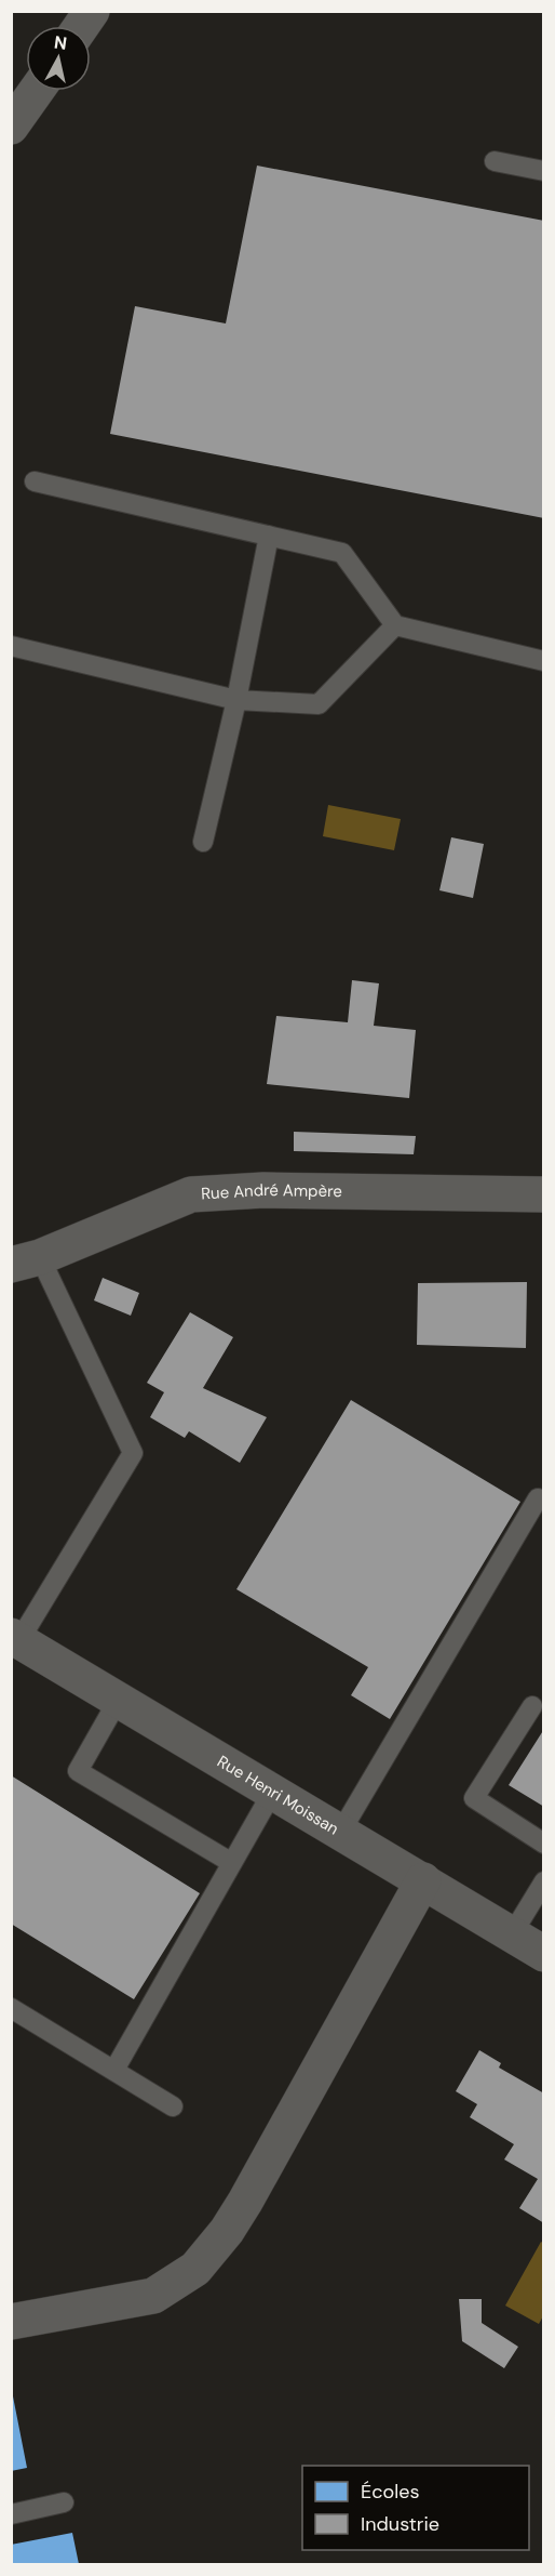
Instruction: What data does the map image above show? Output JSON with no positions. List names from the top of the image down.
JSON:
{
  "streets": {
    "street": ["Rue André Ampère", "Rue Henri Moissan"]
  },
  "legend": ["Écoles", "Industrie"],
  "north": "top"
}
